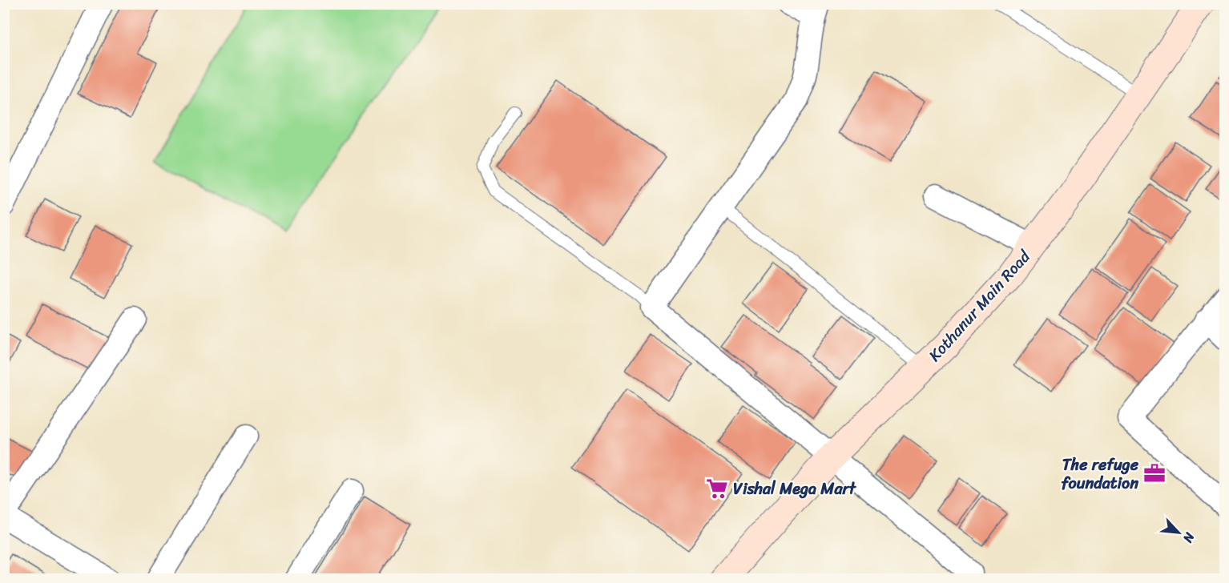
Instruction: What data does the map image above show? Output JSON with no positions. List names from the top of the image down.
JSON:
{
  "streets": {
    "main road": ["Kothanur Main Road"]
  },
  "places": {
    "office": ["The refuge foundation"],
    "supermarket": ["Vishal Mega Mart"]
  },
  "north": "bottom right"
}
